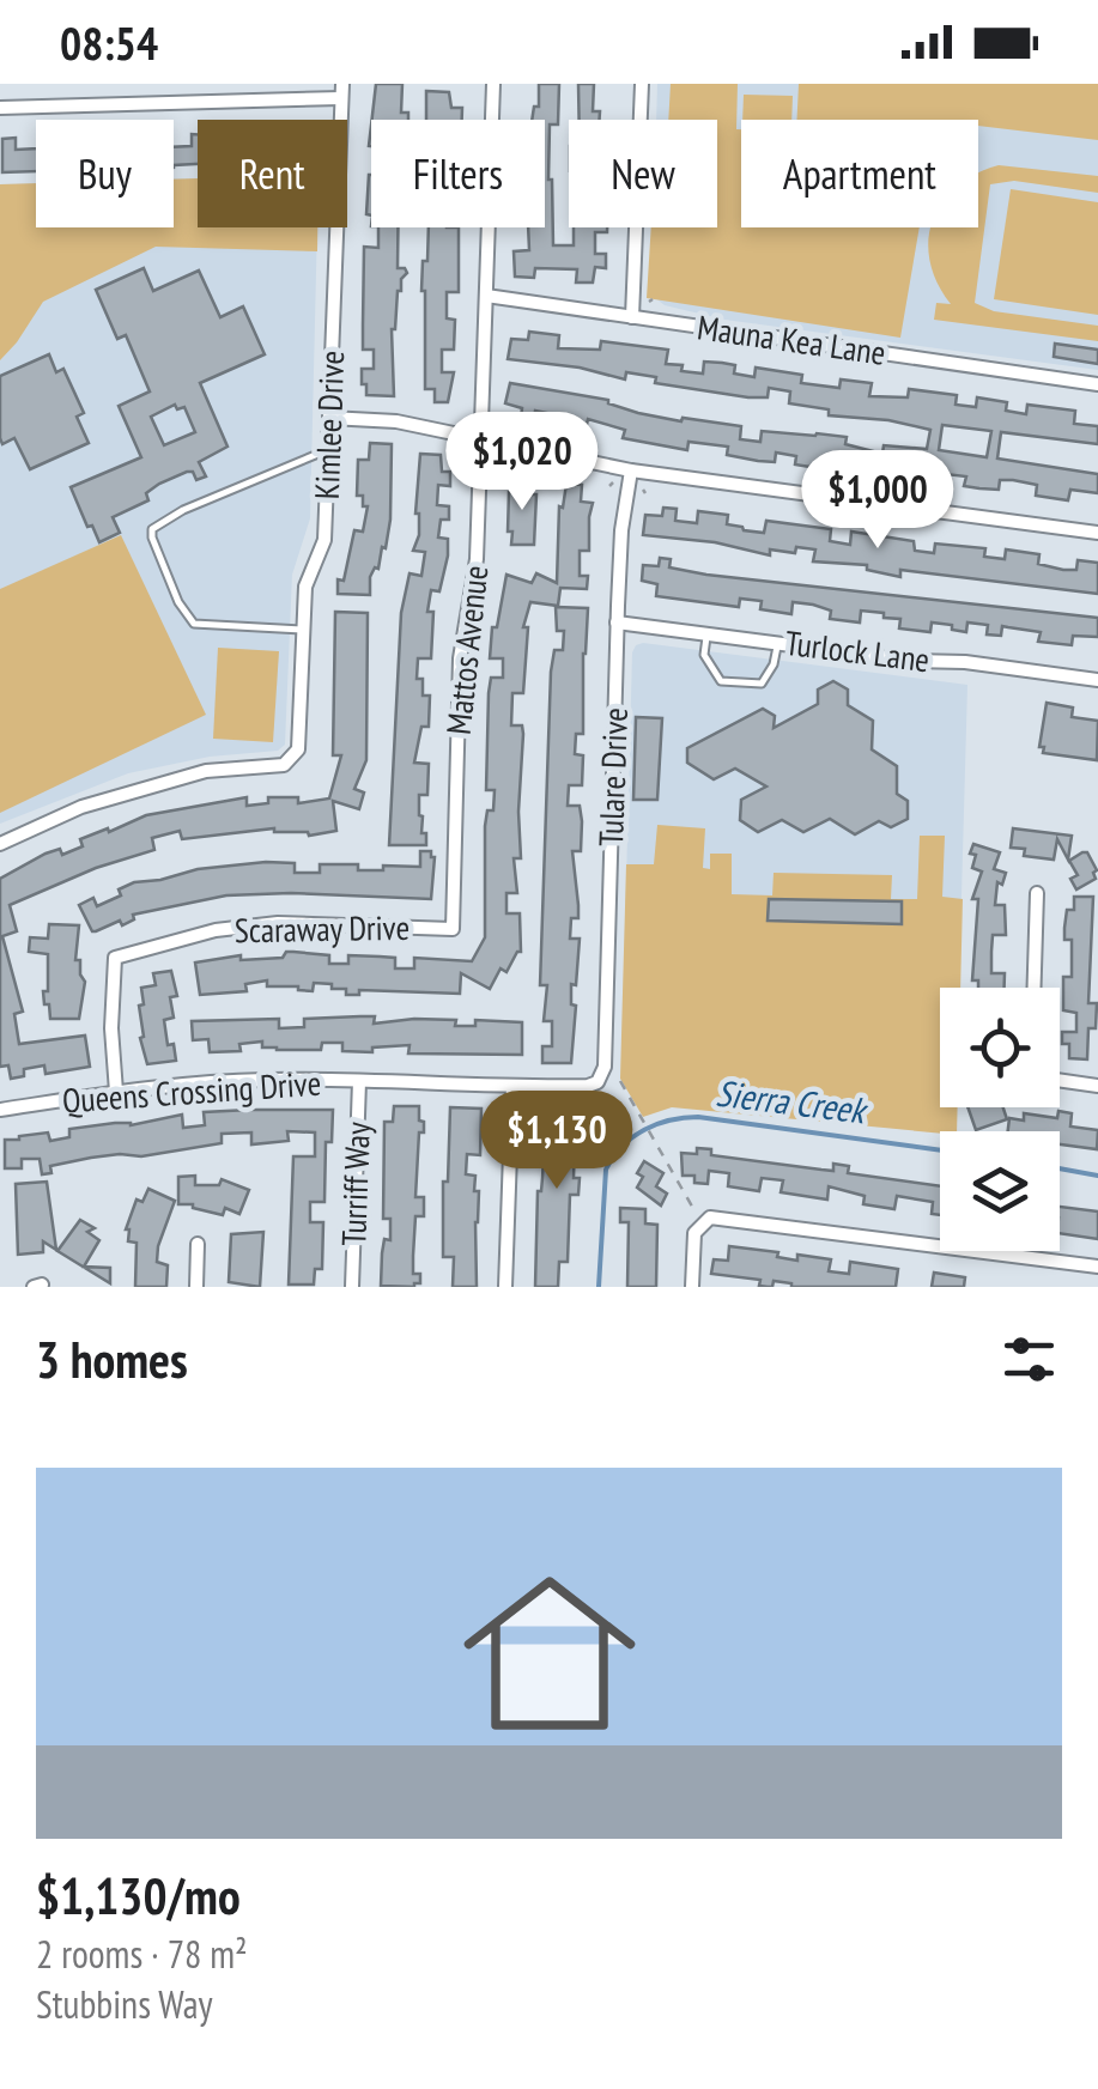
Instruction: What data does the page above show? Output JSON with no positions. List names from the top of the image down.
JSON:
{
  "streets": {
    "street": [
      "Mauna Kea Lane",
      "Kimlee Drive",
      "Mattos Avenue",
      "Turlock Lane",
      "Tulare Drive",
      "Scaraway Drive",
      "Queens Crossing Drive",
      "Turriff Way"
    ]
  },
  "crossings": [
    ["Mauna Kea Lane", "Mattos Avenue"],
    ["Mattos Avenue", "Scaraway Drive"],
    ["Turlock Lane", "Tulare Drive"],
    ["Tulare Drive", "Queens Crossing Drive"],
    ["Scaraway Drive", "Queens Crossing Drive"],
    ["Queens Crossing Drive", "Turriff Way"]
  ],
  "water": ["Sierra Creek"],
  "page": {
    "status": "08:54",
    "chip": [
      "Buy",
      "Rent",
      "Filters",
      "New",
      "Apartment"
    ],
    "price": ["$1,020", "$1,000", "$1,130"],
    "heading": "3 homes",
    "list": [
      {
        "name": "$1,130/mo",
        "note": "2 rooms · 78 m² · Stubbins Way"
      }
    ]
  }
}
